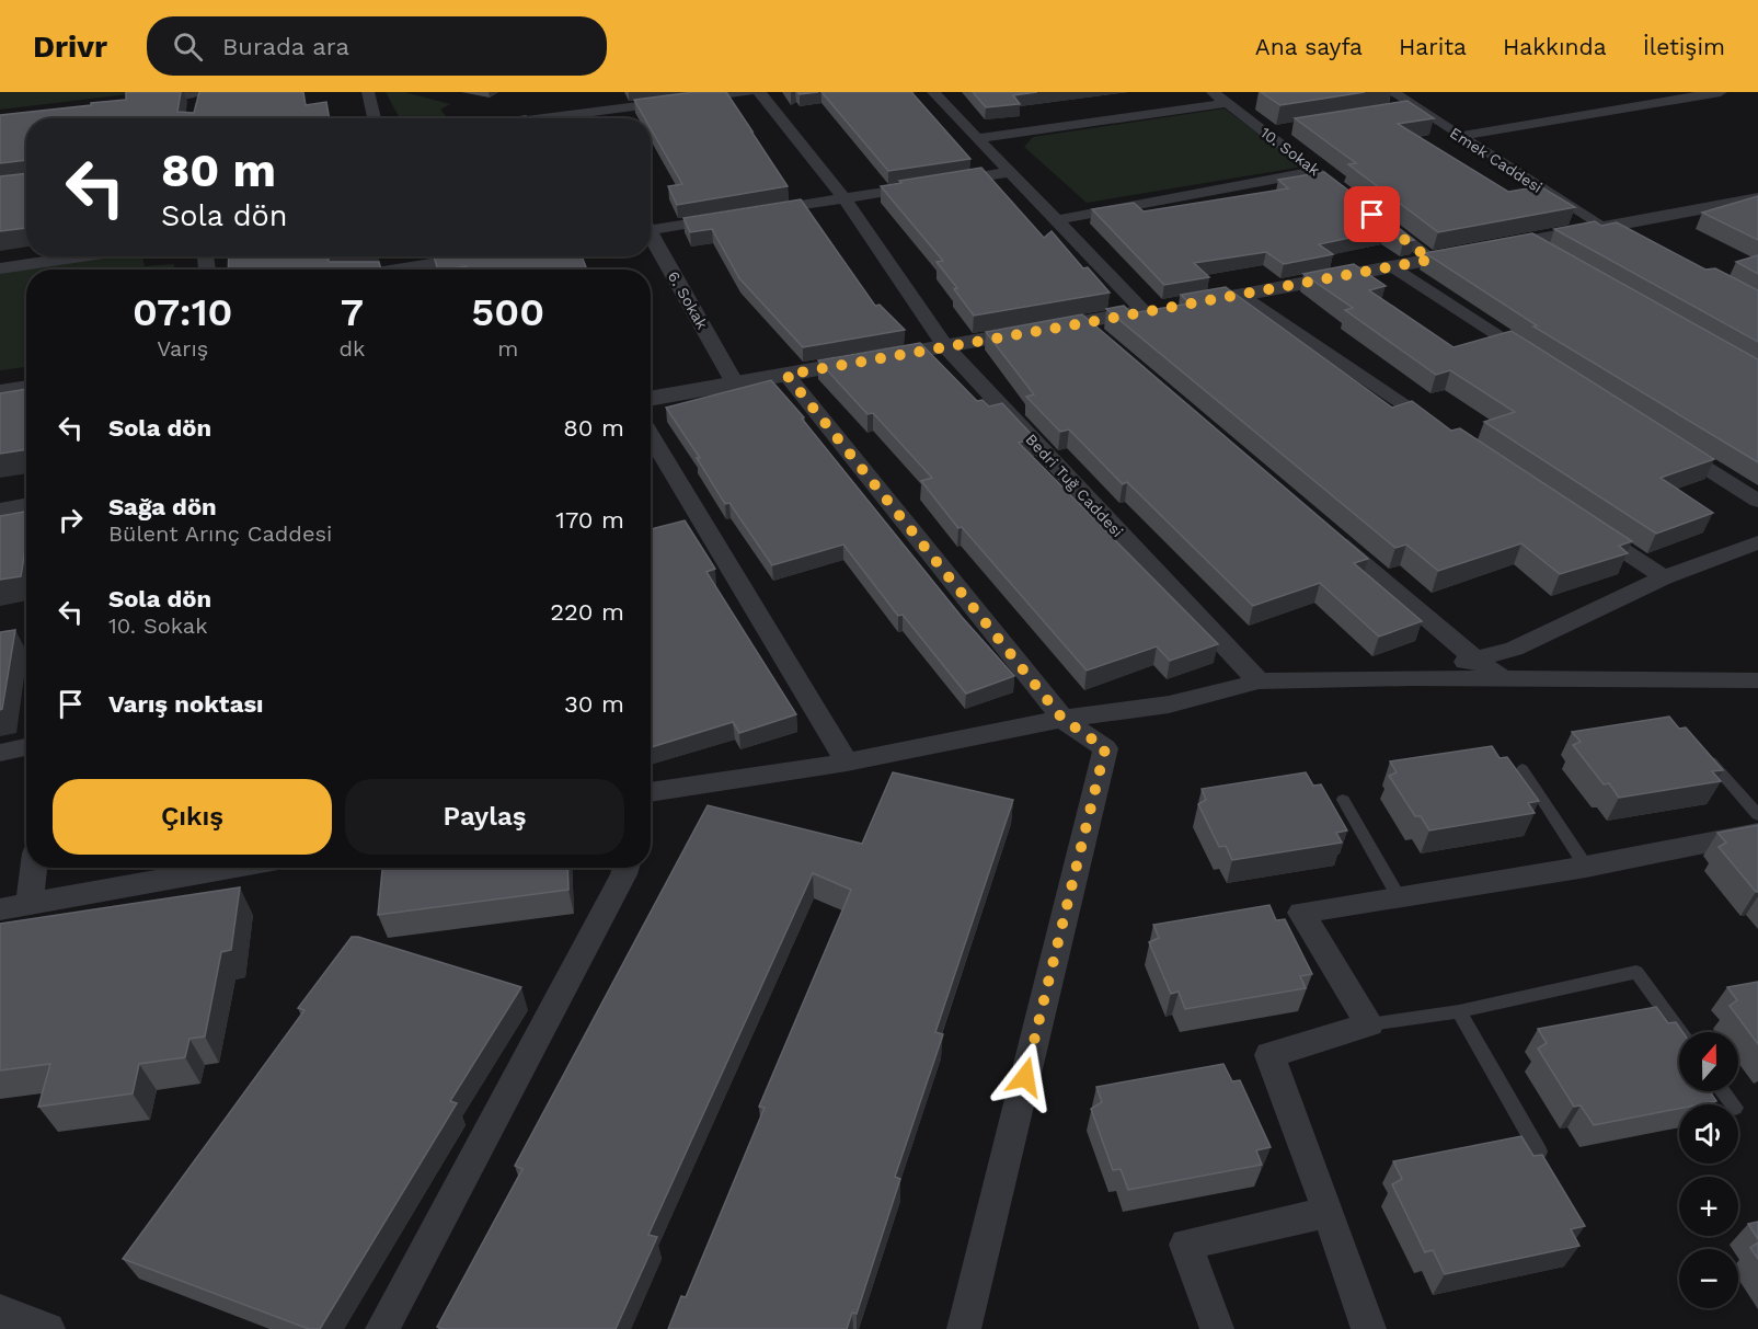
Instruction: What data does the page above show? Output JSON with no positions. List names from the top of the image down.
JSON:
{
  "streets": {
    "street": [
      "10. Sokak",
      "Emek Caddesi",
      "6. Sokak",
      "Bedri Tuğ Caddesi"
    ]
  },
  "north": "top",
  "page": {
    "header": "Drivr",
    "search": "Burada ara",
    "nav": [
      "Ana sayfa",
      "Harita",
      "Hakkında",
      "İletişim"
    ],
    "turn": ["80 m", "Sola dön"],
    "eta": [
      "07:10",
      "Varış",
      "7",
      "dk",
      "500",
      "m"
    ],
    "list": [
      {
        "name": "Sola dön",
        "value": "80 m"
      },
      {
        "name": "Sağa dön",
        "note": "Bülent Arınç Caddesi",
        "value": "170 m"
      },
      {
        "name": "Sola dön",
        "note": "10. Sokak",
        "value": "220 m"
      },
      {
        "name": "Varış noktası",
        "value": "30 m"
      }
    ],
    "buttons": ["Çıkış", "Paylaş"],
    "map_buttons": ["+", "−"]
  }
}
